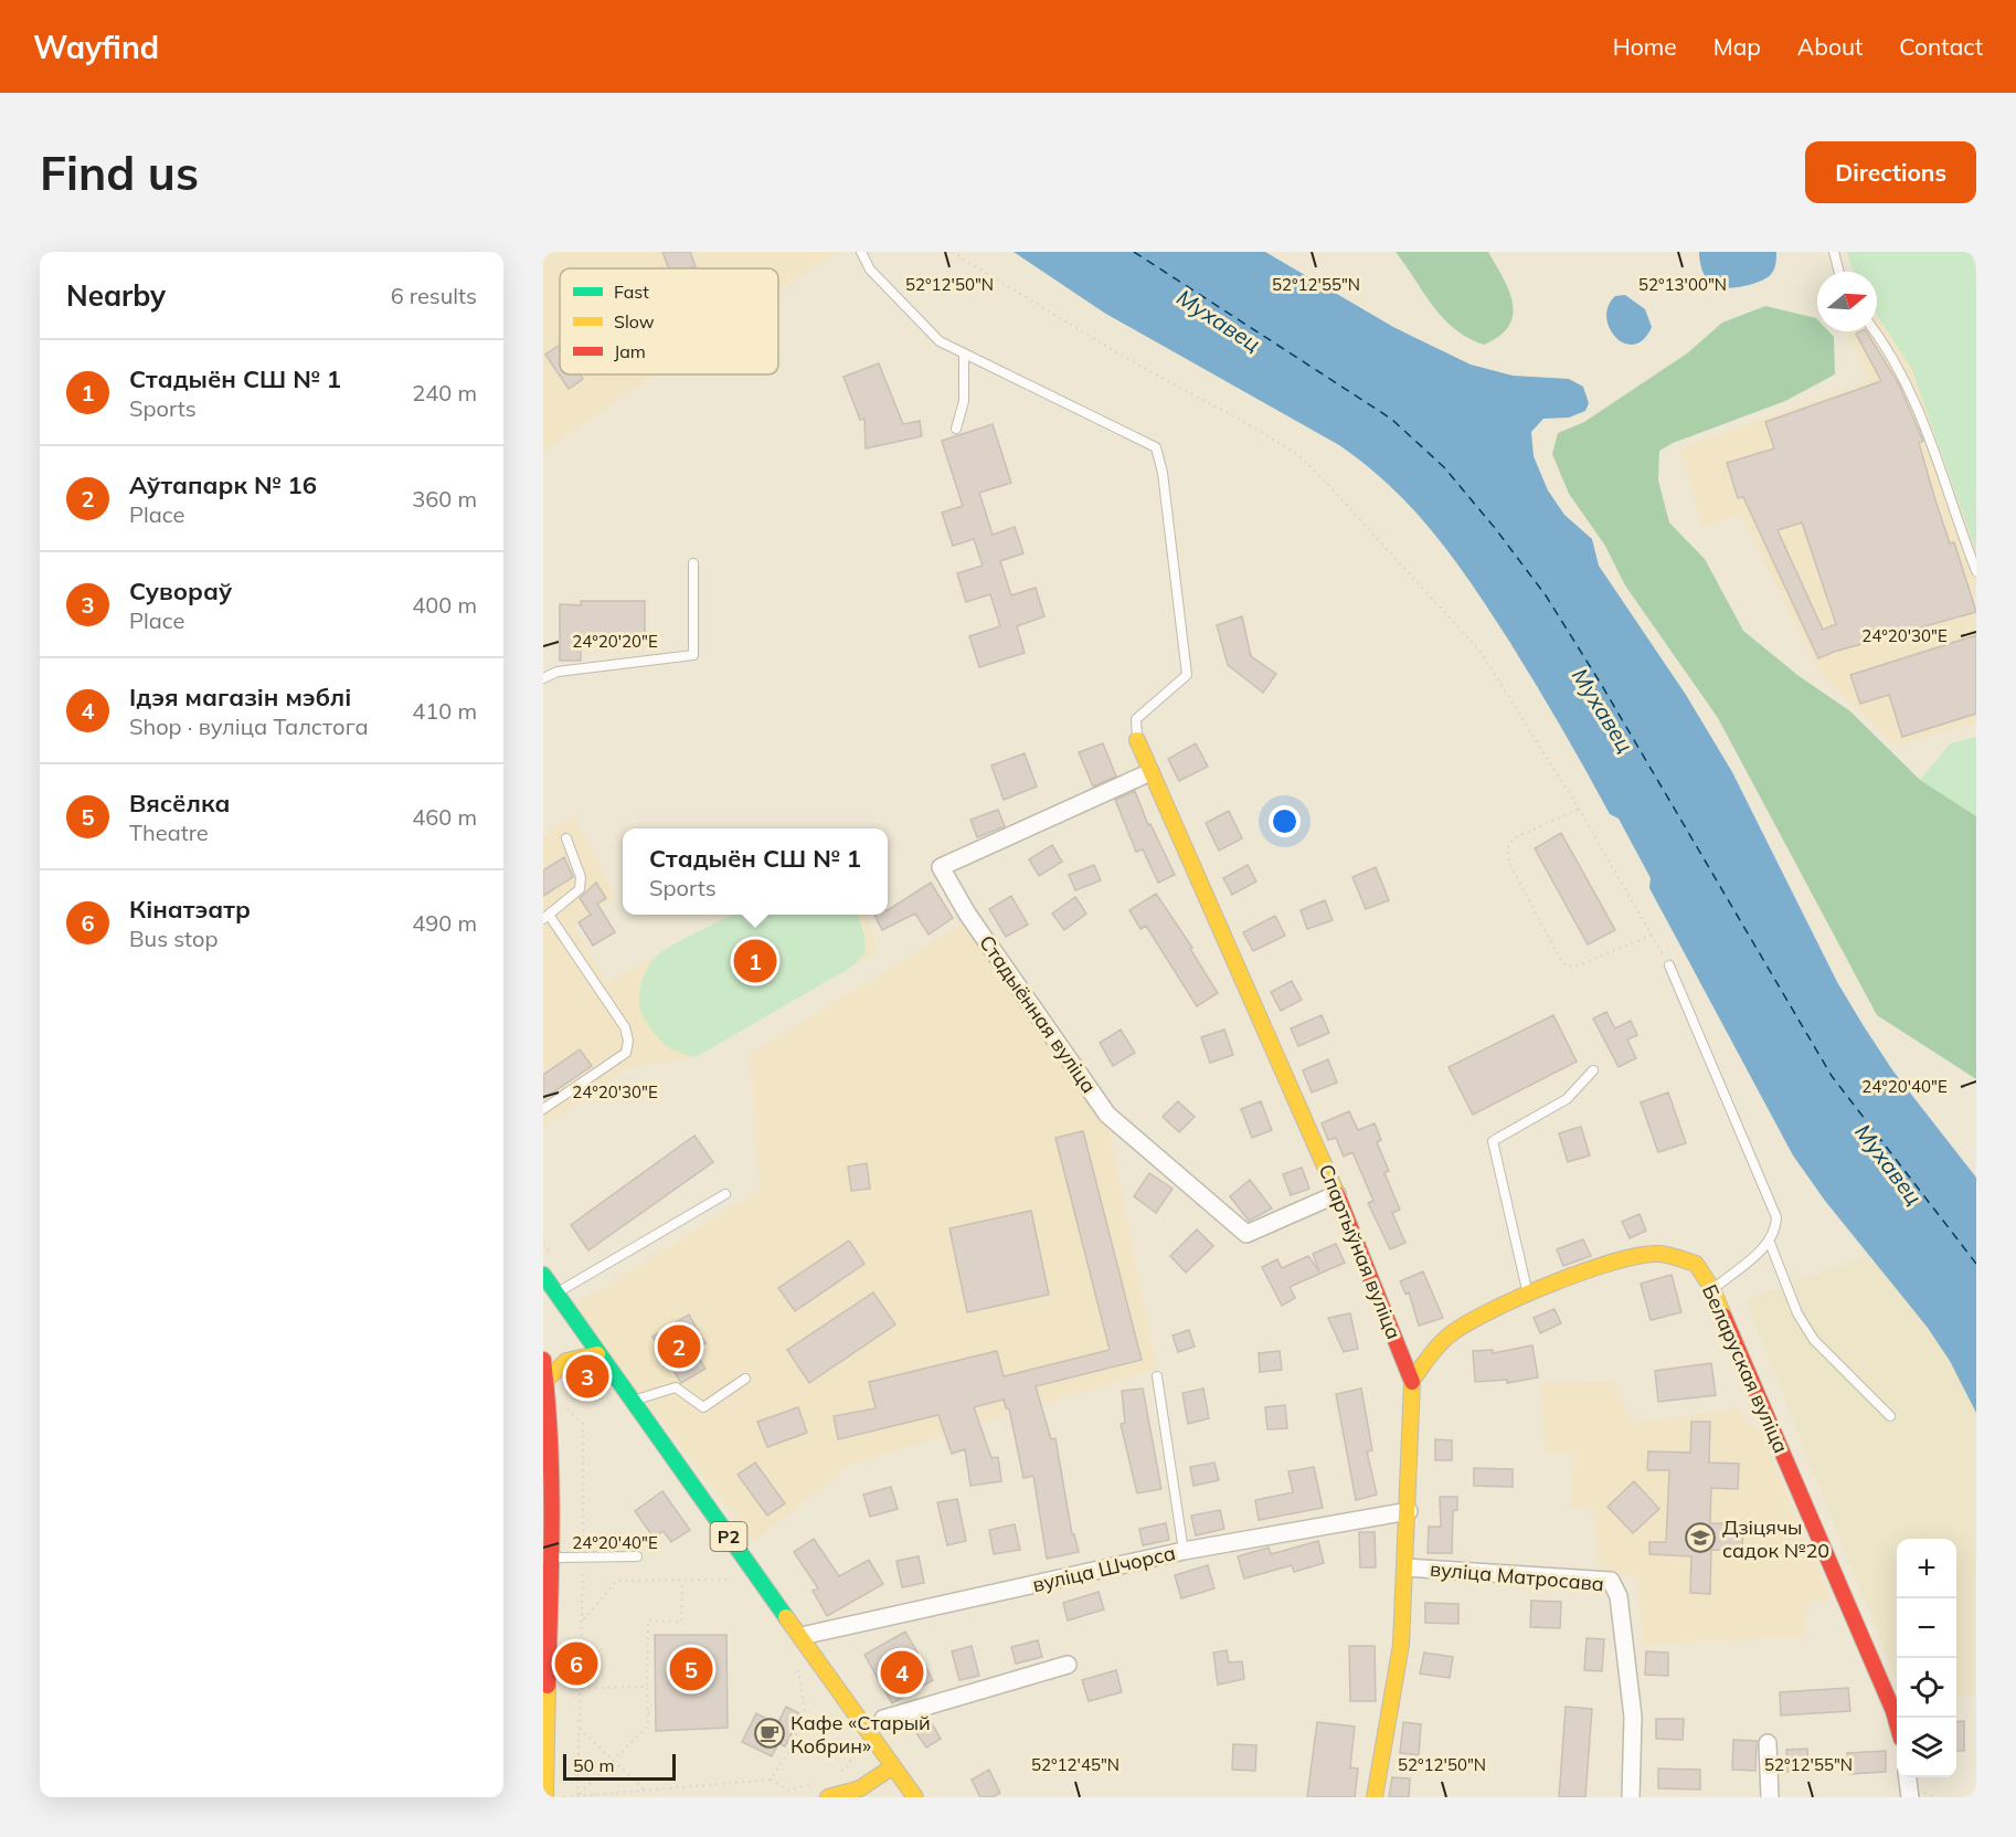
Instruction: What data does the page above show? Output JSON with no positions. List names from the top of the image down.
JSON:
{
  "streets": {
    "street": [
      "Стадыённая вуліца",
      "Спартыўная вуліца",
      "Беларуская вуліца",
      "Р2",
      "вуліца Шчорса",
      "вуліца Матросава"
    ]
  },
  "crossings": [
    ["Стадыённая вуліца", "Спартыўная вуліца"],
    ["Спартыўная вуліца", "Беларуская вуліца"],
    ["Спартыўная вуліца", "вуліца Шчорса"],
    ["Спартыўная вуліца", "вуліца Матросава"],
    ["Р2", "вуліца Шчорса"]
  ],
  "water": ["Мухавец"],
  "places": {
    "school or university": ["Дзіцячы садок №20"],
    "cafe": ["Кафе «Старый Кобрин»"]
  },
  "legend": ["Fast", "Slow", "Jam"],
  "scale_bar": "50 m",
  "north": "right",
  "page": {
    "header": "Wayfind",
    "nav": [
      "Home",
      "Map",
      "About",
      "Contact"
    ],
    "buttons": "Directions",
    "title": "Find us",
    "heading": ["Nearby", "6 results"],
    "list": [
      {
        "mark": "1",
        "name": "Стадыён СШ № 1",
        "note": "Sports",
        "value": "240 m"
      },
      {
        "mark": "2",
        "name": "Аўтапарк № 16",
        "note": "Place",
        "value": "360 m"
      },
      {
        "mark": "3",
        "name": "Сувораў",
        "note": "Place",
        "value": "400 m"
      },
      {
        "mark": "4",
        "name": "Ідэя магазін мэблі",
        "note": "Shop · вуліца Талстога",
        "value": "410 m"
      },
      {
        "mark": "5",
        "name": "Вясёлка",
        "note": "Theatre",
        "value": "460 m"
      },
      {
        "mark": "6",
        "name": "Кінатэатр",
        "note": "Bus stop",
        "value": "490 m"
      }
    ],
    "popup": ["Стадыён СШ № 1", "Sports"],
    "pins": [
      "1",
      "2",
      "3",
      "6",
      "5",
      "4"
    ],
    "map_buttons": ["+", "−"],
    "scale": "50 m"
  },
  "coordinates": [
    "52°12'50\"N",
    "52°12'55\"N",
    "52°13'00\"N",
    "24°20'30\"E",
    "24°20'20\"E",
    "24°20'40\"E",
    "52°12'45\"N"
  ]
}
